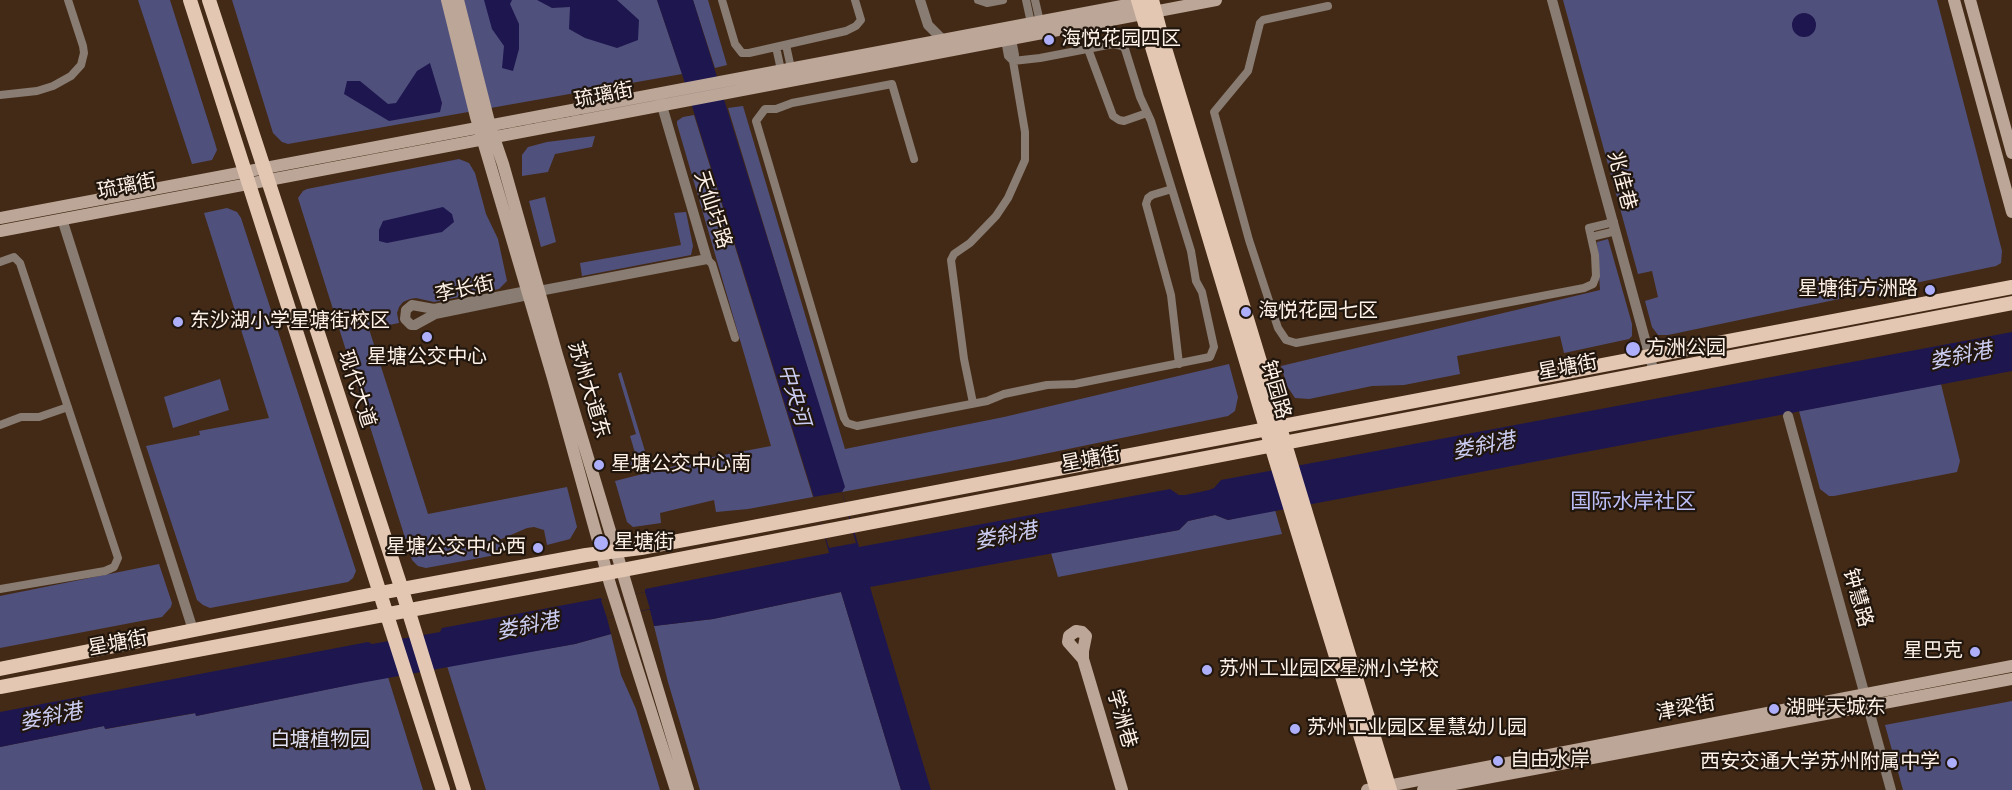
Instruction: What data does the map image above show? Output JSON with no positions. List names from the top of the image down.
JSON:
{
  "streets": {
    "main road": [
      "琉璃街",
      "星塘街",
      "现代大道",
      "苏州大道东",
      "钟园路",
      "津梁街",
      "学洲巷"
    ],
    "street": [
      "兆佳巷",
      "天仙圩路",
      "李长街",
      "钟慧路"
    ]
  },
  "crossings": [
    ["琉璃街", "天仙圩路"],
    ["琉璃街", "现代大道"],
    ["琉璃街", "苏州大道东"],
    ["琉璃街", "钟园路"],
    ["兆佳巷", "星塘街"],
    ["天仙圩路", "李长街"],
    ["李长街", "苏州大道东"],
    ["星塘街", "现代大道"],
    ["星塘街", "苏州大道东"],
    ["星塘街", "钟园路"],
    ["钟园路", "津梁街"],
    ["钟慧路", "津梁街"]
  ],
  "districts": ["国际水岸社区"],
  "water": ["娄斜港", "中央河"],
  "parks": ["白塘植物园"],
  "places": [
    "海悦花园四区",
    "星塘街方洲路",
    "海悦花园七区",
    "东沙湖小学星塘街校区",
    "星塘公交中心",
    "方洲公园",
    "星塘公交中心南",
    "星塘街",
    "星塘公交中心西",
    "星巴克",
    "苏州工业园区星洲小学校",
    "湖畔天城东",
    "苏州工业园区星慧幼儿园",
    "自由水岸",
    "西安交通大学苏州附属中学"
  ]
}
